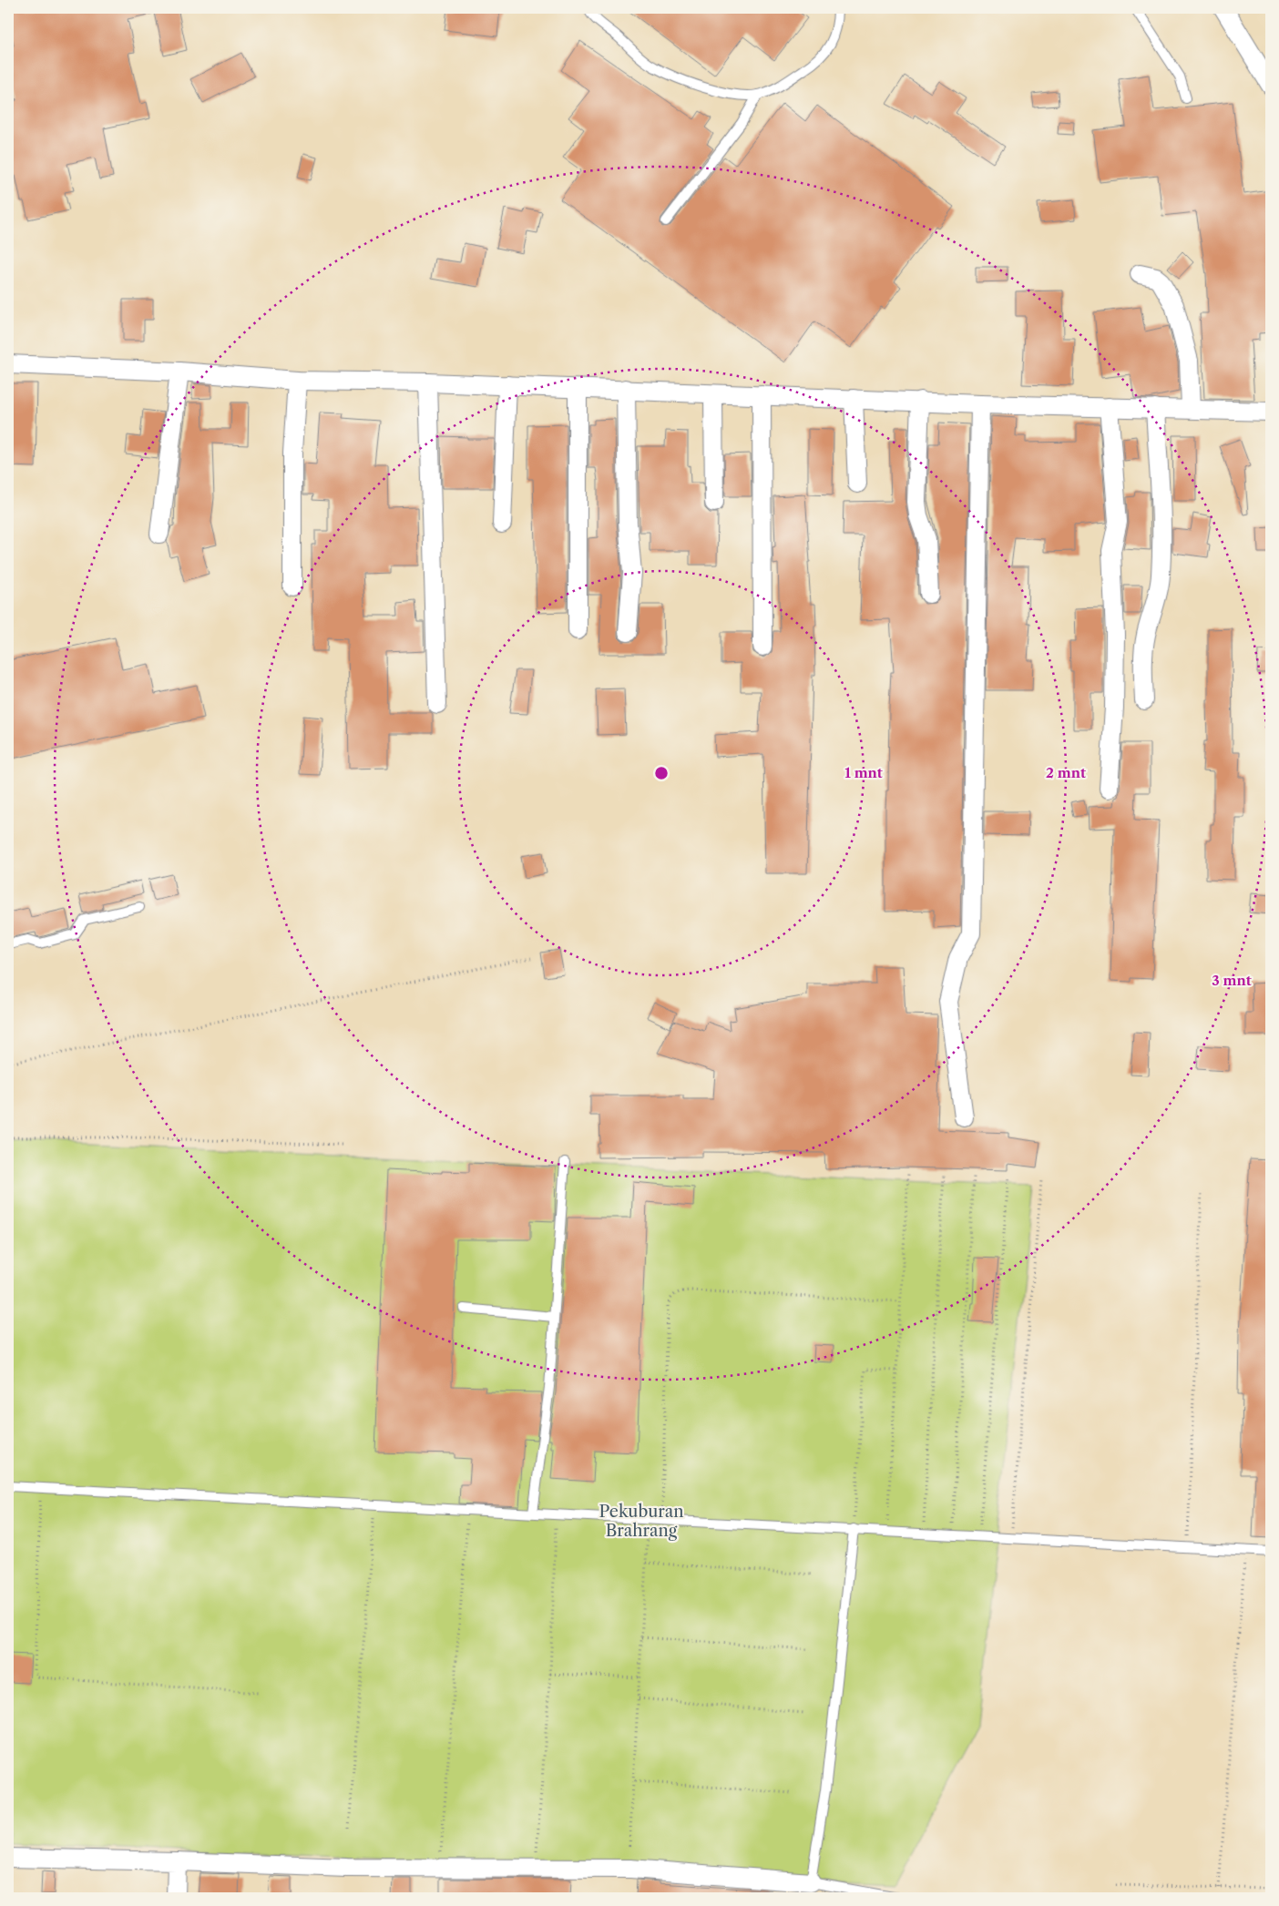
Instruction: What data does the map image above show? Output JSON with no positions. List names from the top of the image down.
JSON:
{
  "parks": ["Pekuburan Brahrang"],
  "rings": ["1 mnt", "2 mnt", "3 mnt"]
}
